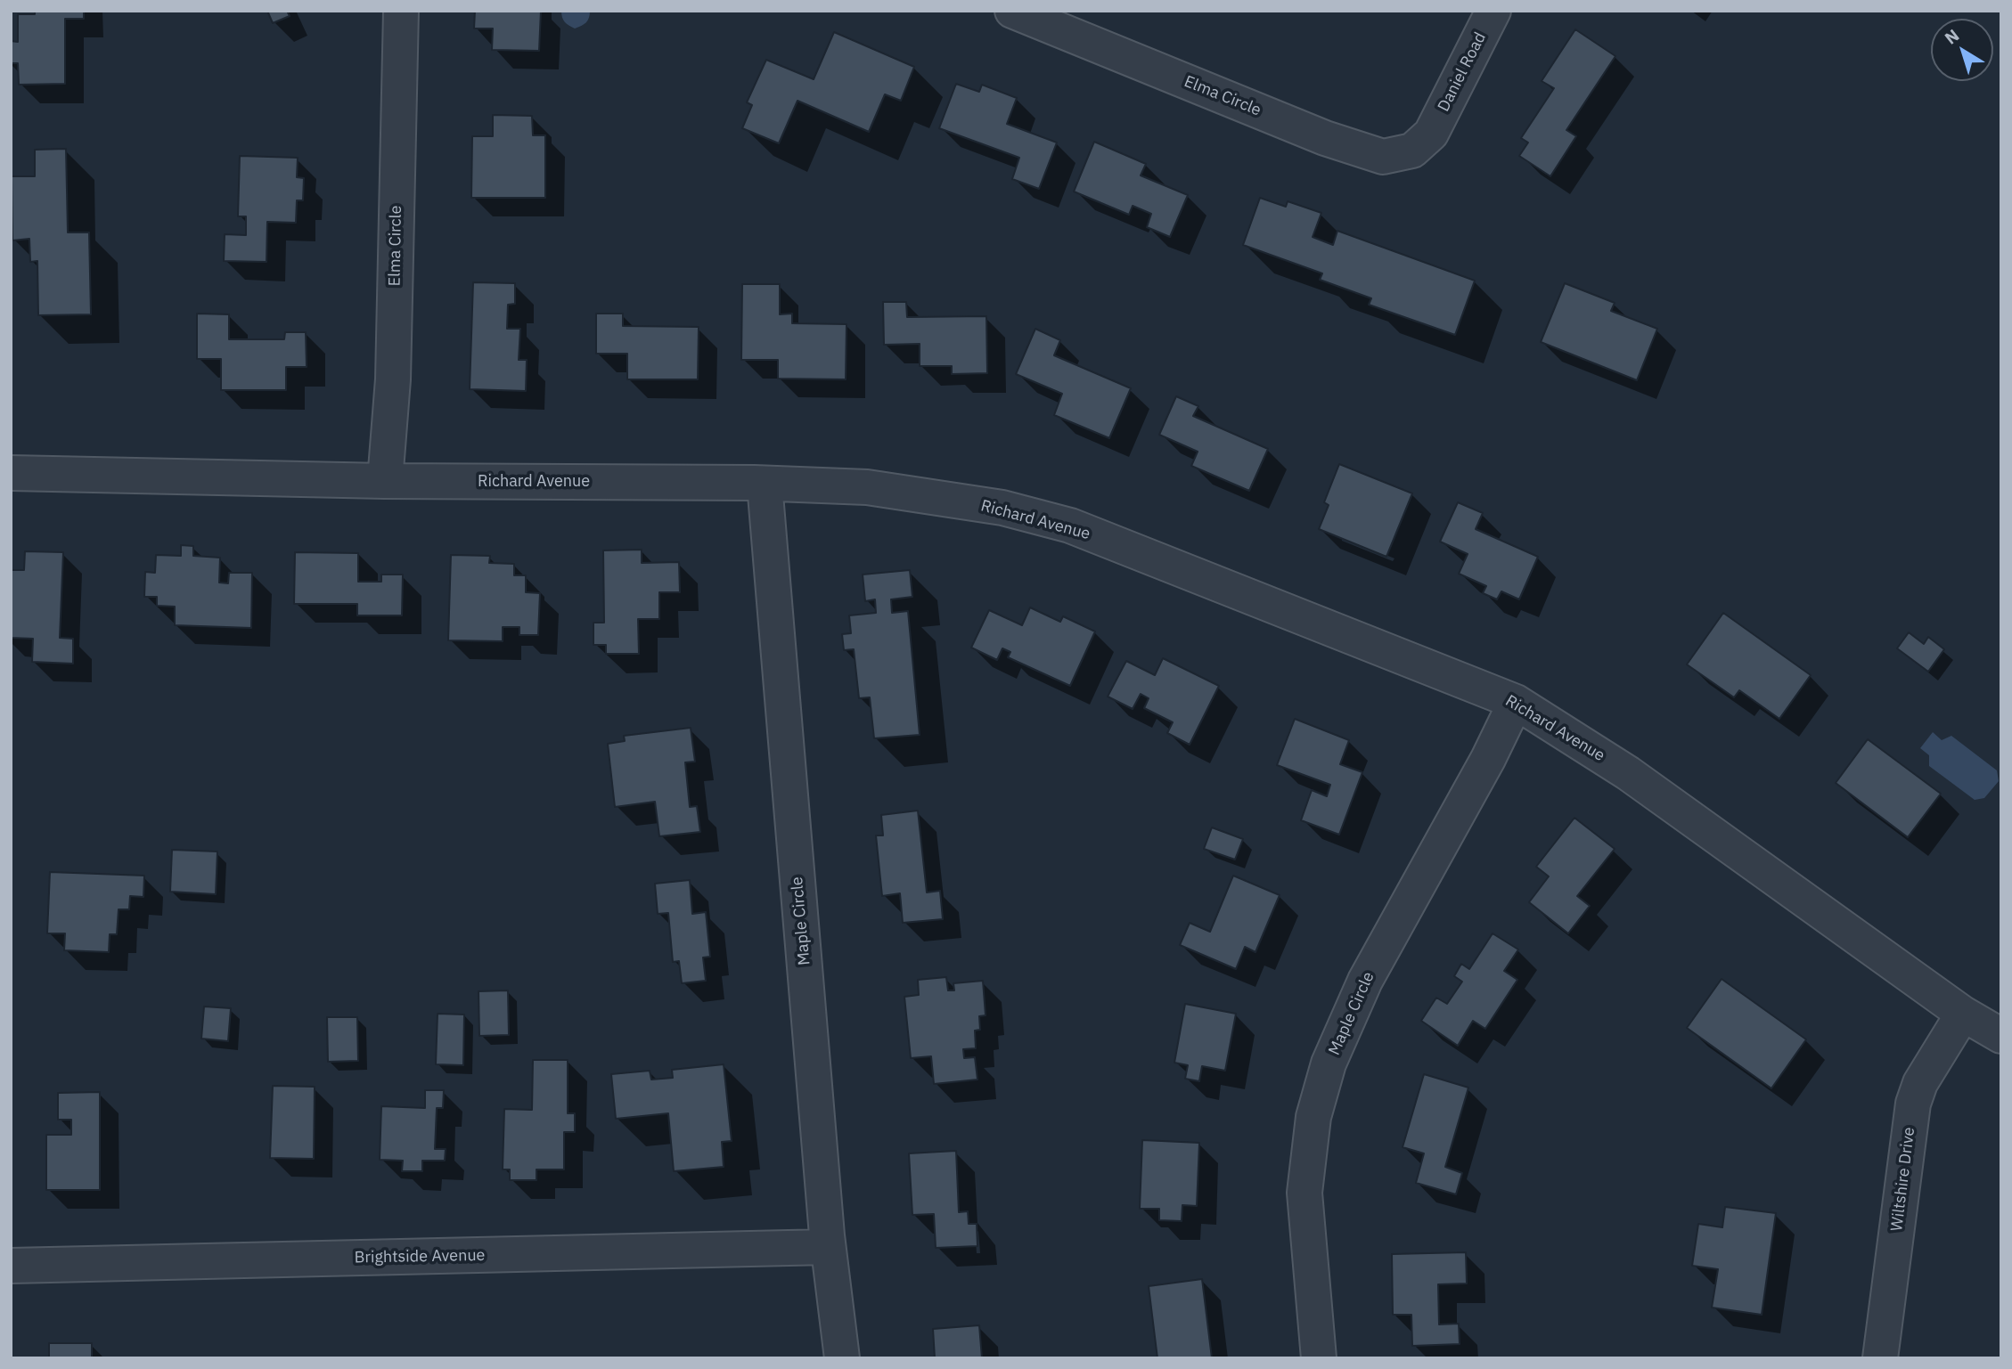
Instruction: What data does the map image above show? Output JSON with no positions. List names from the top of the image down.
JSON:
{
  "streets": {
    "street": [
      "Daniel Road",
      "Elma Circle",
      "Richard Avenue",
      "Maple Circle",
      "Wiltshire Drive",
      "Brightside Avenue"
    ]
  },
  "crossings": [
    ["Daniel Road", "Elma Circle"],
    ["Elma Circle", "Richard Avenue"],
    ["Richard Avenue", "Maple Circle"],
    ["Richard Avenue", "Wiltshire Drive"],
    ["Maple Circle", "Brightside Avenue"]
  ],
  "north": "top left"
}
